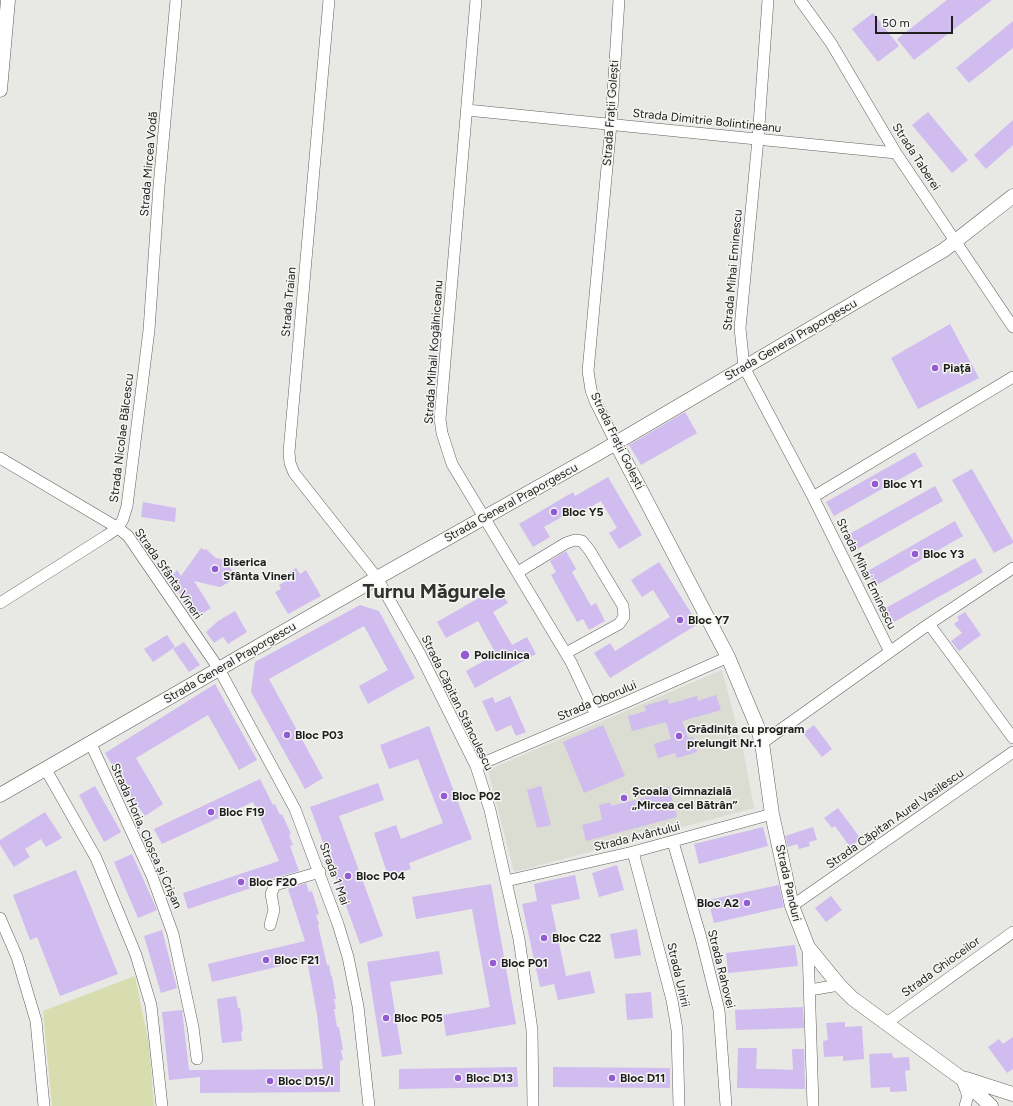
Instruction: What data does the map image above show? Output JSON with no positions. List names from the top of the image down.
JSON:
{
  "streets": {
    "main road": ["Strada Frații Golești", "Strada General Praporgescu", "Strada Panduri"],
    "street": [
      "Strada Dimitrie Bolintineanu",
      "Strada Taberei",
      "Strada Mircea Vodă",
      "Strada Mihai Eminescu",
      "Strada Traian",
      "Strada Mihail Kogălniceanu",
      "Strada Nicolae Bălcescu",
      "Strada Sfânta Vineri",
      "Strada Oborului",
      "Strada Căpitan Stănculescu",
      "Strada Căpitan Aurel Vasilescu",
      "Strada Horia, Cloșca și Crișan",
      "Strada Avântului",
      "Strada 1 Mai",
      "Strada Ghioceilor",
      "Strada Rahovei",
      "Strada Unirii"
    ]
  },
  "crossings": [
    ["Strada Frații Golești", "Strada Dimitrie Bolintineanu"],
    ["Strada Frații Golești", "Strada General Praporgescu"],
    ["Strada Frații Golești", "Strada Oborului"],
    ["Strada Frații Golești", "Strada Panduri"],
    ["Strada Dimitrie Bolintineanu", "Strada Taberei"],
    ["Strada Dimitrie Bolintineanu", "Strada Mihai Eminescu"],
    ["Strada Dimitrie Bolintineanu", "Strada Mihail Kogălniceanu"],
    ["Strada Taberei", "Strada General Praporgescu"],
    ["Strada Mircea Vodă", "Strada Nicolae Bălcescu"],
    ["Strada Mihai Eminescu", "Strada General Praporgescu"],
    ["Strada Traian", "Strada General Praporgescu"],
    ["Strada Traian", "Strada Căpitan Stănculescu"],
    ["Strada General Praporgescu", "Strada Mihail Kogălniceanu"],
    ["Strada General Praporgescu", "Strada Sfânta Vineri"],
    ["Strada General Praporgescu", "Strada Căpitan Stănculescu"],
    ["Strada General Praporgescu", "Strada Horia, Cloșca și Crișan"],
    ["Strada General Praporgescu", "Strada 1 Mai"],
    ["Strada Mihail Kogălniceanu", "Strada Oborului"],
    ["Strada Nicolae Bălcescu", "Strada Sfânta Vineri"],
    ["Strada Sfânta Vineri", "Strada 1 Mai"],
    ["Strada Oborului", "Strada Căpitan Stănculescu"],
    ["Strada Căpitan Stănculescu", "Strada Avântului"],
    ["Strada Căpitan Aurel Vasilescu", "Strada Panduri"],
    ["Strada Avântului", "Strada Panduri"],
    ["Strada Avântului", "Strada Rahovei"],
    ["Strada Avântului", "Strada Unirii"],
    ["Strada Panduri", "Strada Ghioceilor"]
  ],
  "districts": ["Turnu Măgurele"],
  "places": [
    "Piață",
    "Bloc Y1",
    "Bloc Y5",
    "Bloc Y3",
    "Biserica Sfânta Vineri",
    "Bloc Y7",
    "Policlinica",
    "Bloc P03",
    "Grădinița cu program prelungit Nr.1",
    "Bloc P02",
    "Școala Gimnazială „Mircea cel Bătrân”",
    "Bloc F19",
    "Bloc P04",
    "Bloc F20",
    "Bloc A2",
    "Bloc C22",
    "Bloc F21",
    "Bloc P01",
    "Bloc P05",
    "Bloc D13",
    "Bloc D11",
    "Bloc D15/I"
  ],
  "scale_bar": "50 m"
}
